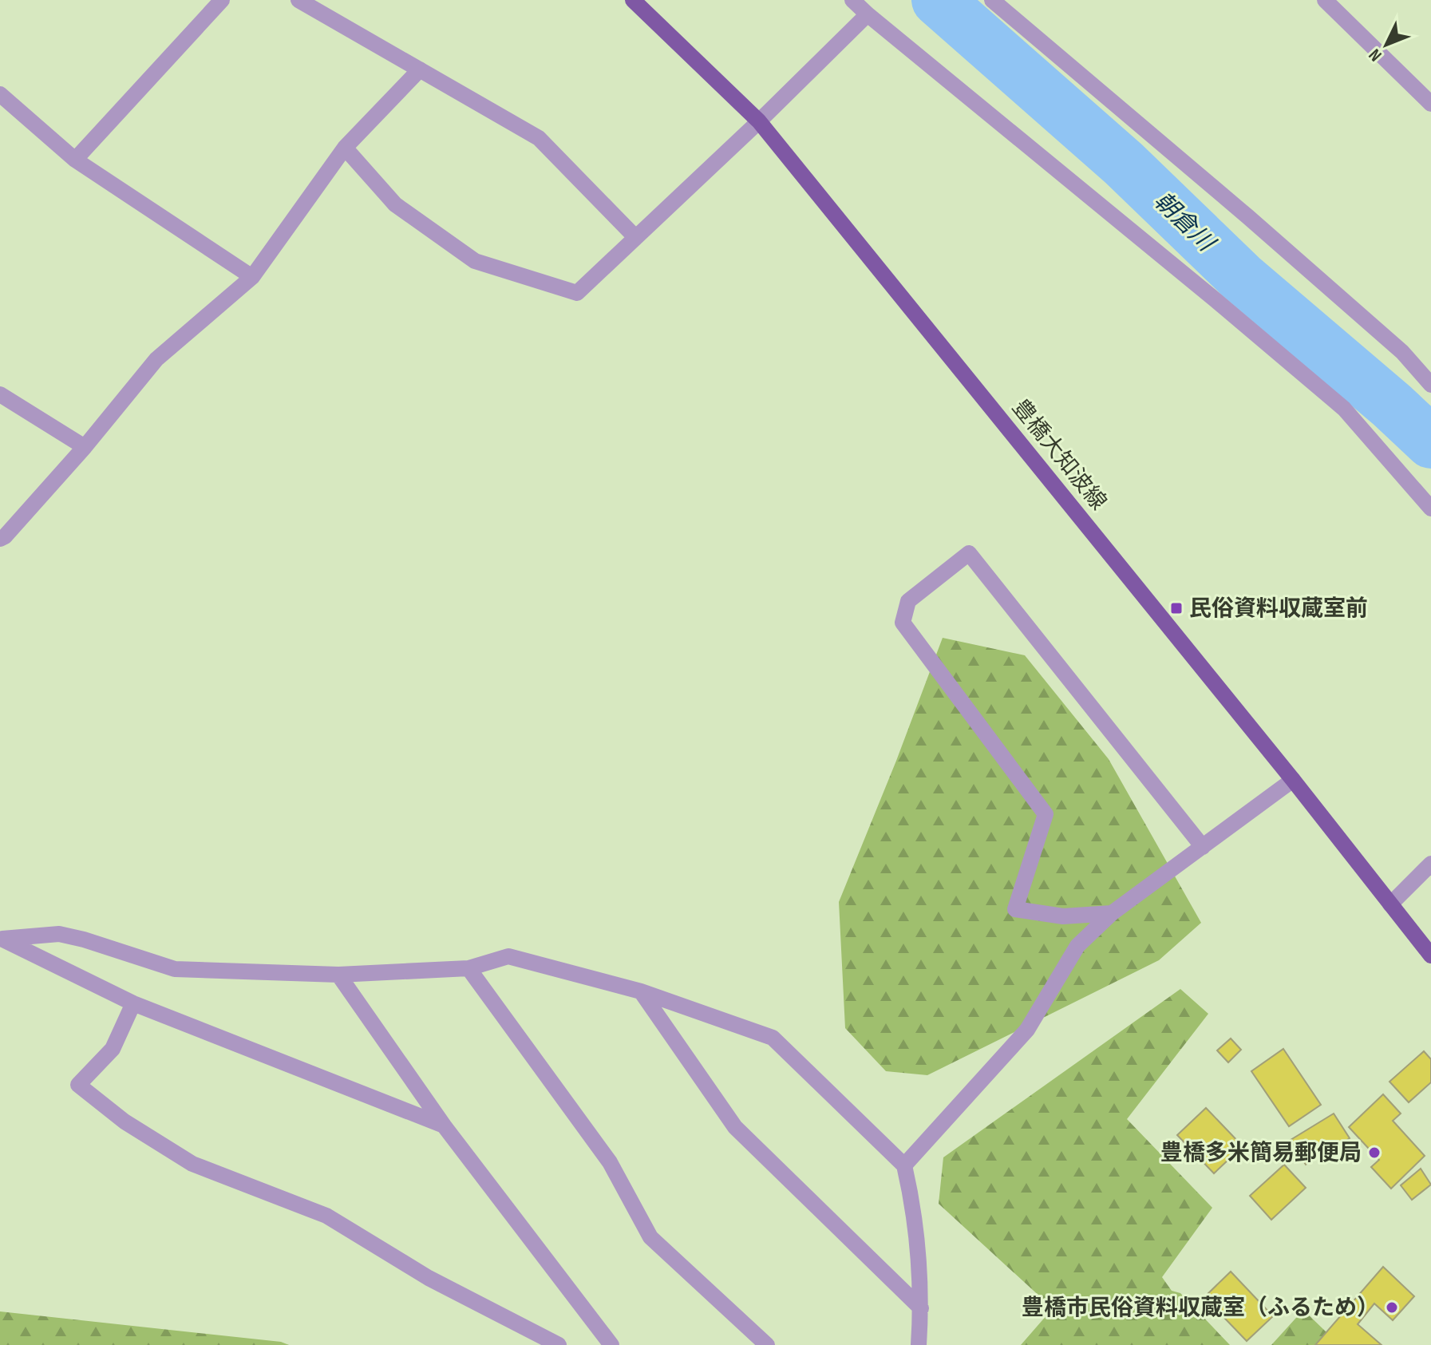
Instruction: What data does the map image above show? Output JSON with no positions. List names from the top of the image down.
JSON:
{
  "streets": {
    "main road": ["豊橋大知波線"]
  },
  "water": ["朝倉川"],
  "places": {
    "transit": ["民俗資料収蔵室前"],
    "other": ["豊橋多米簡易郵便局", "豊橋市民俗資料収蔵室（ふるため）"]
  },
  "north": "bottom left"
}
